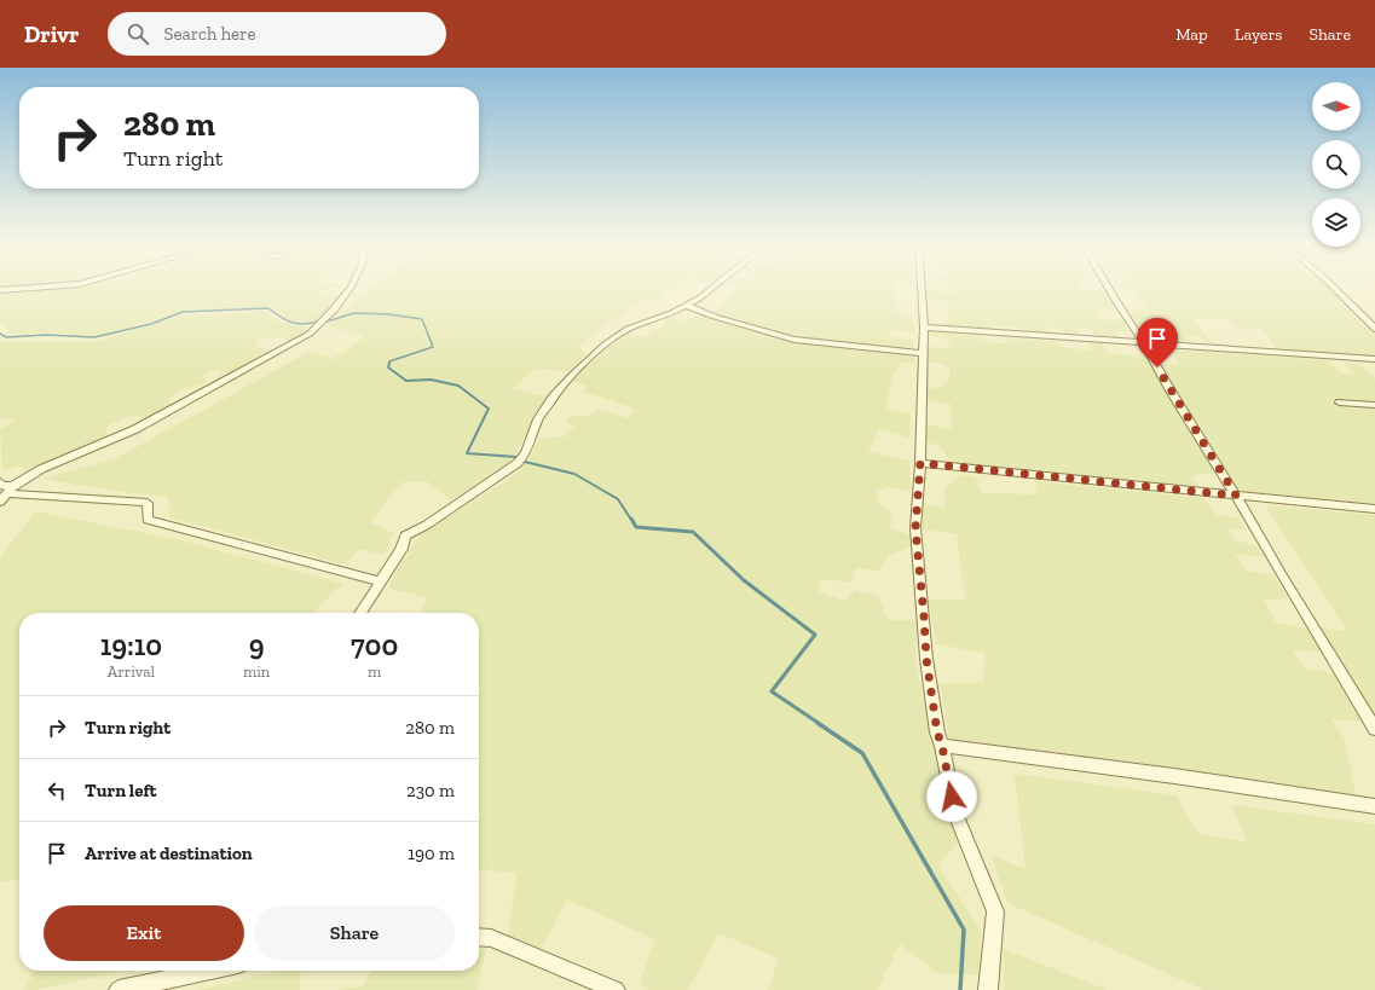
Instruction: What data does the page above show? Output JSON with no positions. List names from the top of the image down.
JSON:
{
  "north": "right",
  "page": {
    "header": "Drivr",
    "search": "Search here",
    "nav": ["Map", "Layers", "Share"],
    "turn": ["280 m", "Turn right"],
    "eta": [
      "19:10",
      "Arrival",
      "9",
      "min",
      "700",
      "m"
    ],
    "list": [
      {
        "name": "Turn right",
        "value": "280 m"
      },
      {
        "name": "Turn left",
        "value": "230 m"
      },
      {
        "name": "Arrive at destination",
        "value": "190 m"
      }
    ],
    "buttons": ["Exit", "Share"]
  }
}
